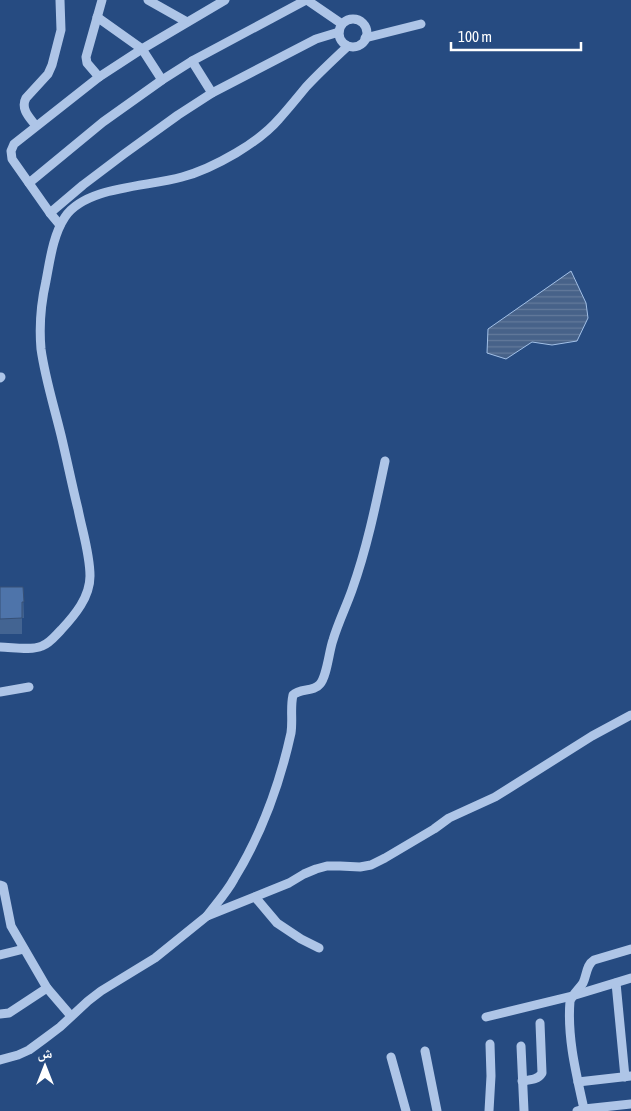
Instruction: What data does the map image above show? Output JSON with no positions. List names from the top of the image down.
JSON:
{
  "scale_bar": "100 m",
  "north": "top"
}
